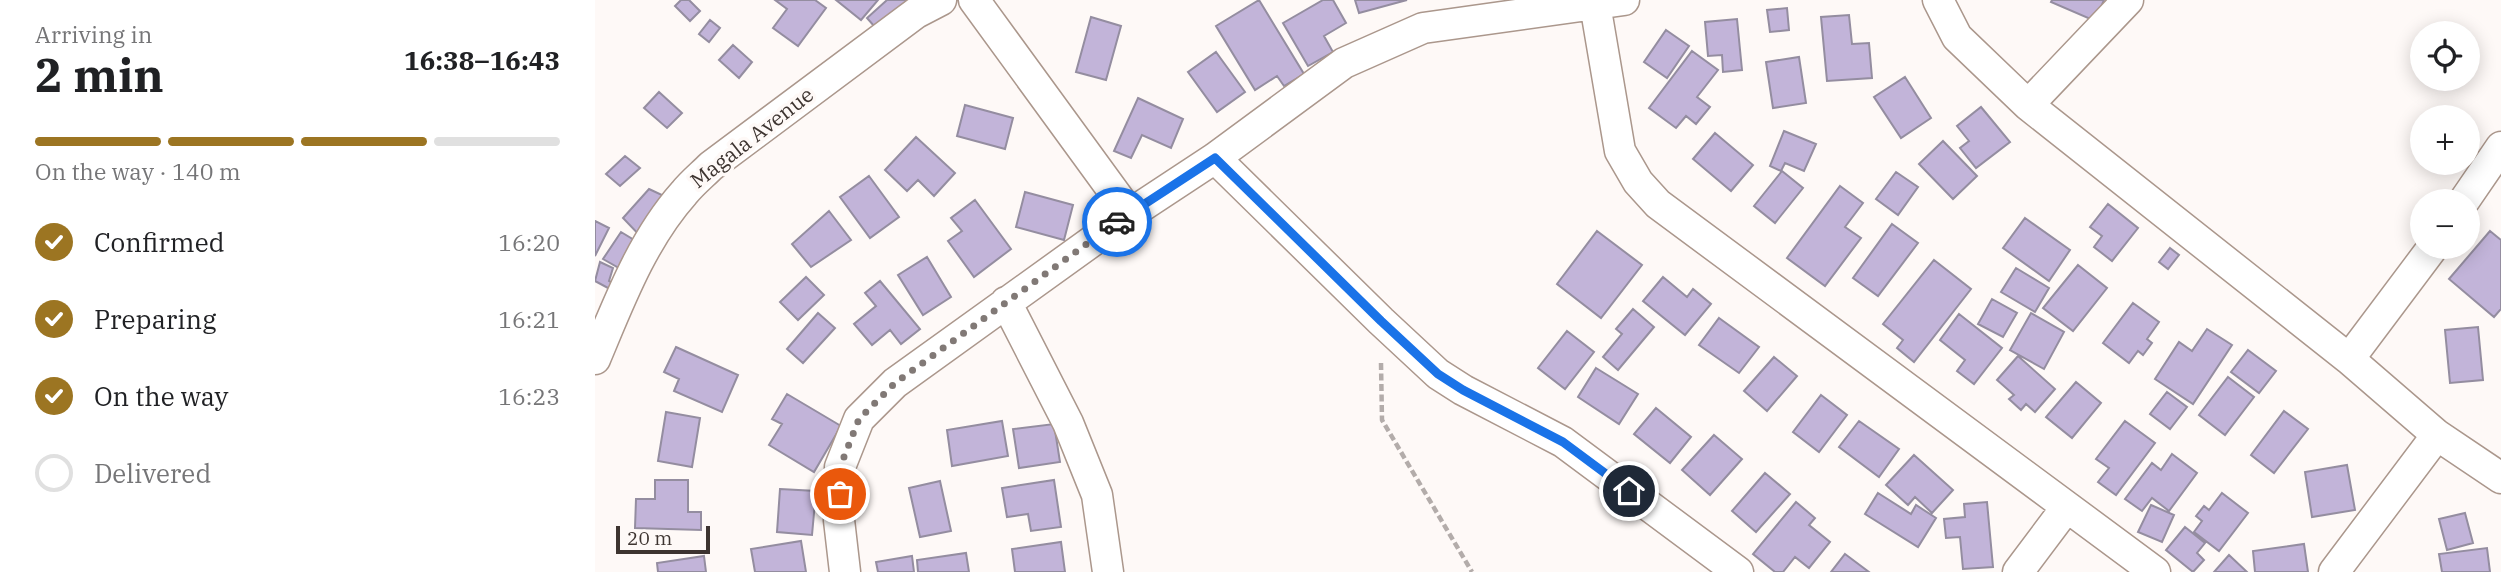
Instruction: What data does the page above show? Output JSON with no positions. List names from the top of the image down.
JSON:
{
  "streets": {
    "street": ["Magala Avenue"]
  },
  "scale_bar": "20 m",
  "page": {
    "heading": ["2 min", "Arriving in", "16:38–16:43"],
    "map_buttons": ["+", "−"],
    "bar": "On the way · 140 m",
    "list": [
      ["Confirmed", "16:20"],
      ["Preparing", "16:21"],
      ["On the way", "16:23"],
      "Delivered"
    ],
    "scale": "20 m"
  }
}
